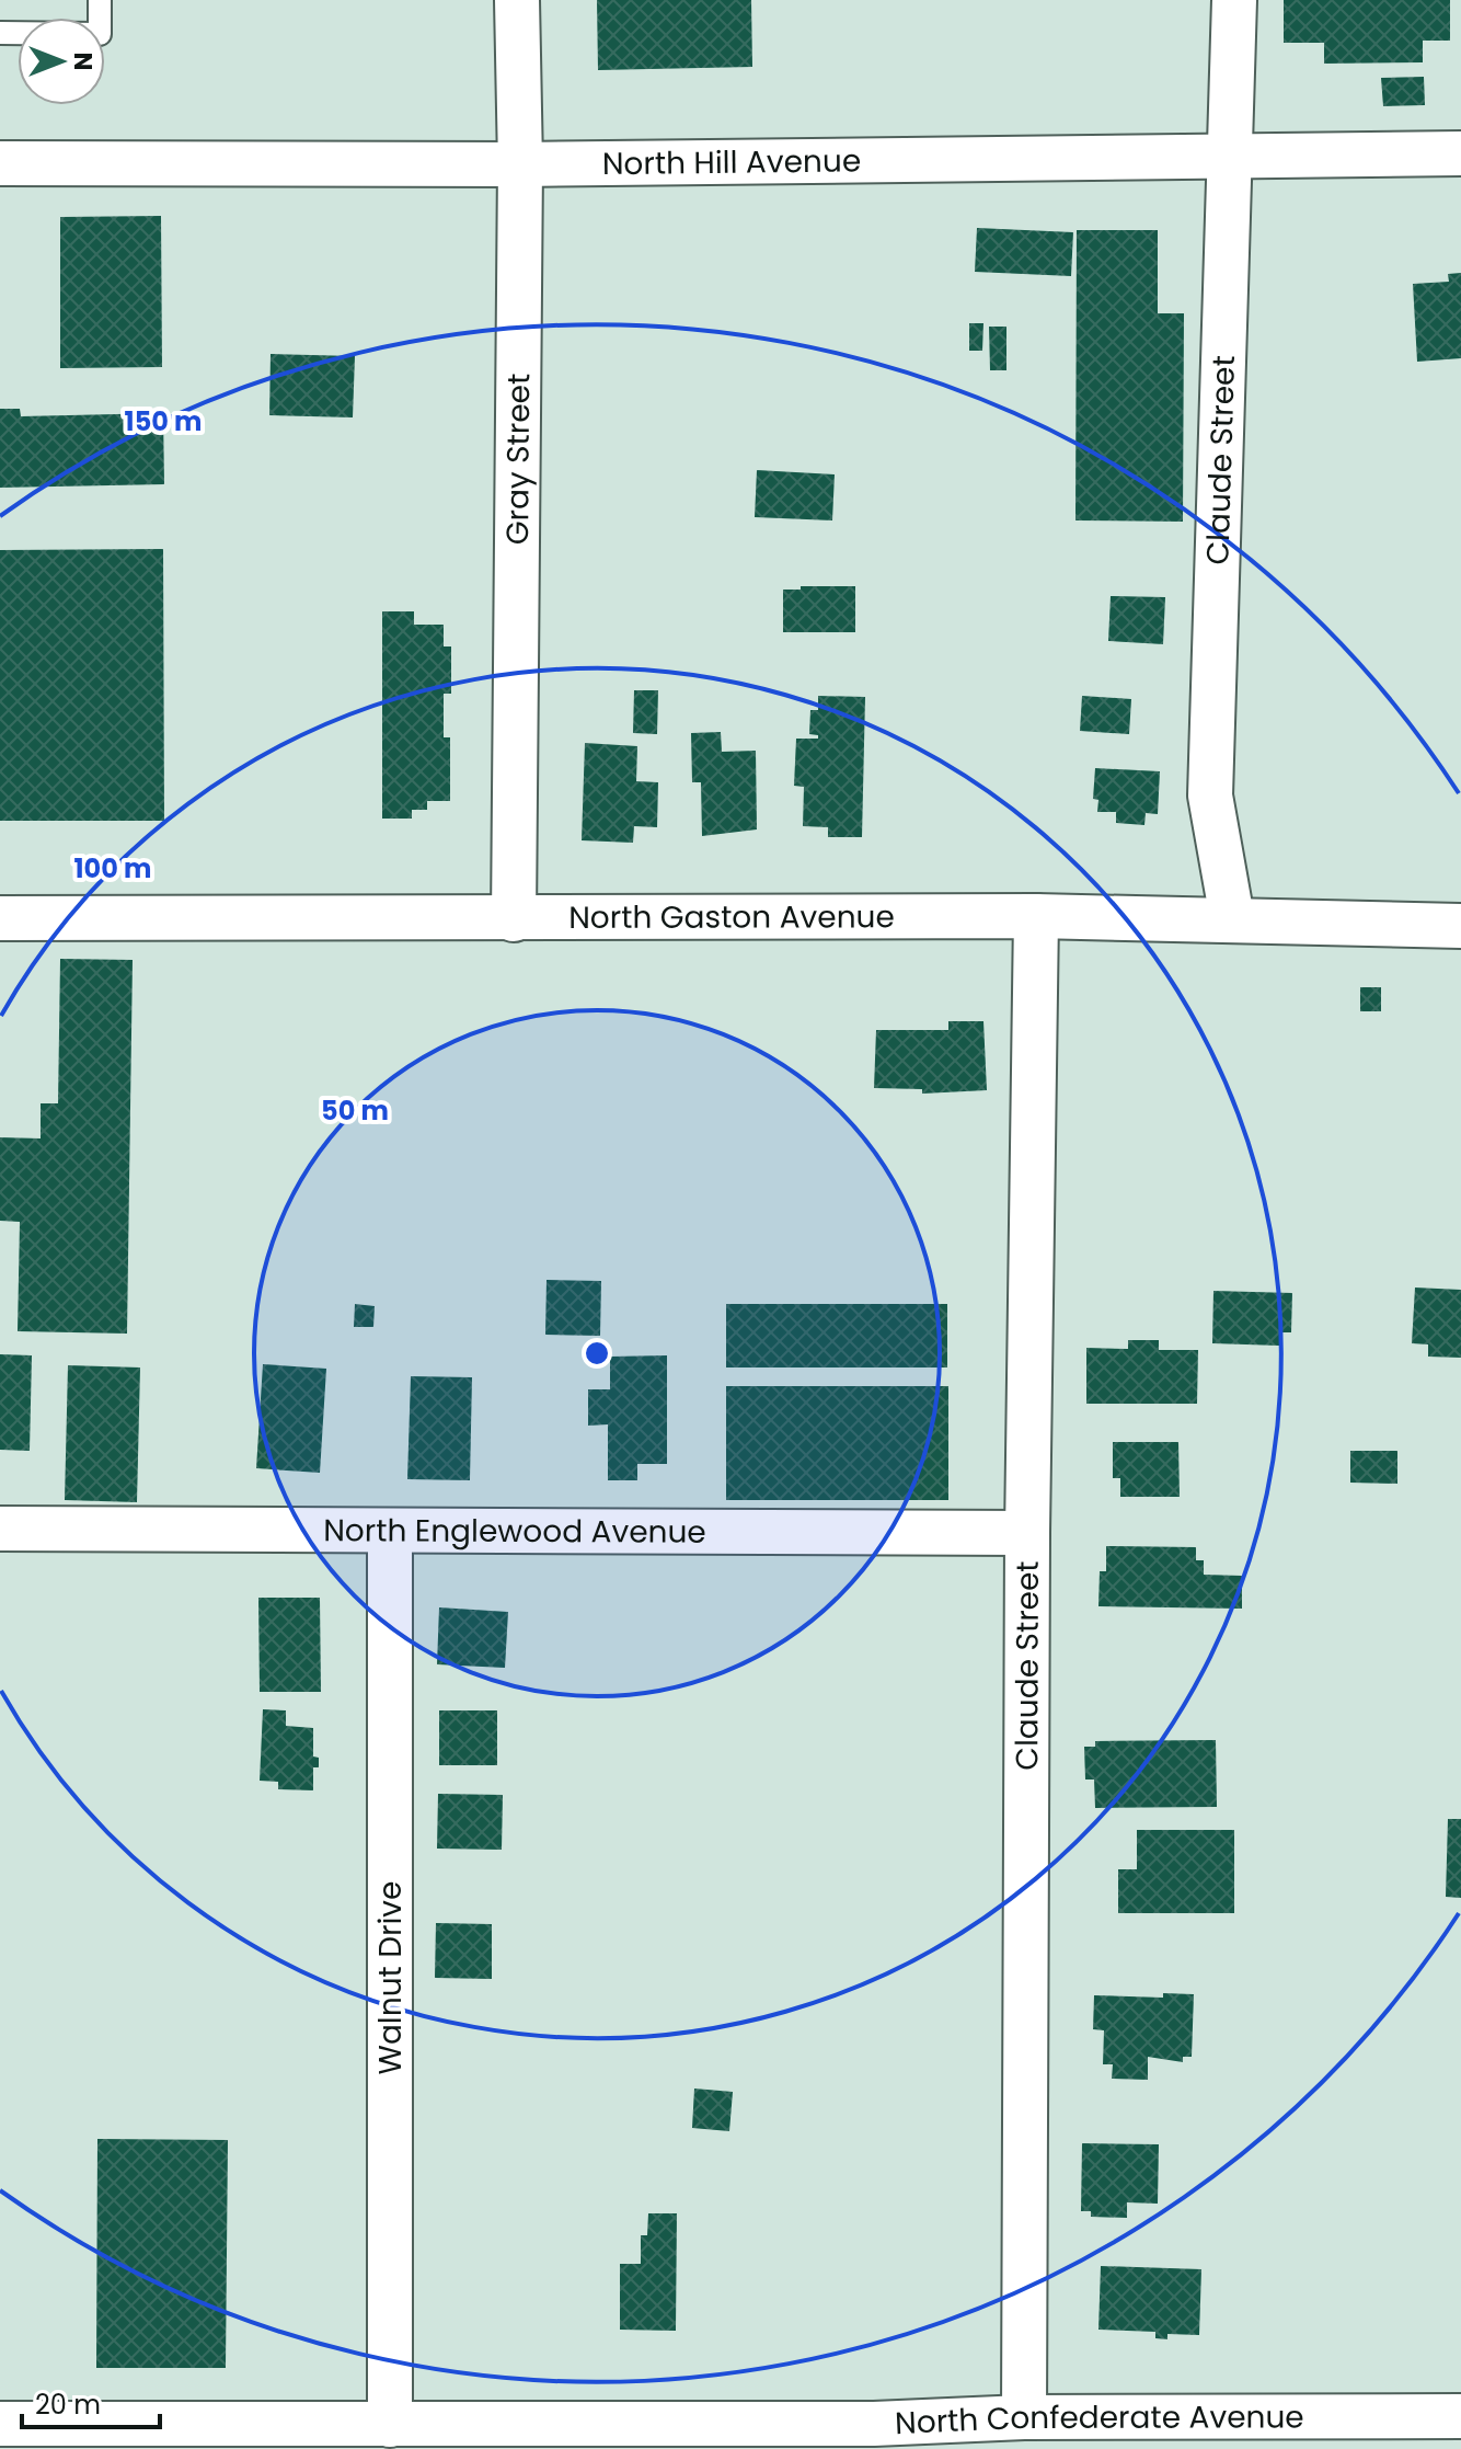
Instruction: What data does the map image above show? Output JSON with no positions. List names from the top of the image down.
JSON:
{
  "streets": {
    "street": [
      "North Hill Avenue",
      "Gray Street",
      "Claude Street",
      "North Gaston Avenue",
      "North Englewood Avenue",
      "Walnut Drive",
      "North Confederate Avenue"
    ]
  },
  "crossings": [
    ["North Hill Avenue", "Gray Street"],
    ["North Hill Avenue", "Claude Street"],
    ["Gray Street", "North Gaston Avenue"],
    ["Claude Street", "North Gaston Avenue"],
    ["Claude Street", "North Englewood Avenue"],
    ["Claude Street", "North Confederate Avenue"],
    ["North Englewood Avenue", "Walnut Drive"],
    ["Walnut Drive", "North Confederate Avenue"]
  ],
  "scale_bar": "20 m",
  "north": "right",
  "rings": ["150 m", "100 m", "50 m"]
}
